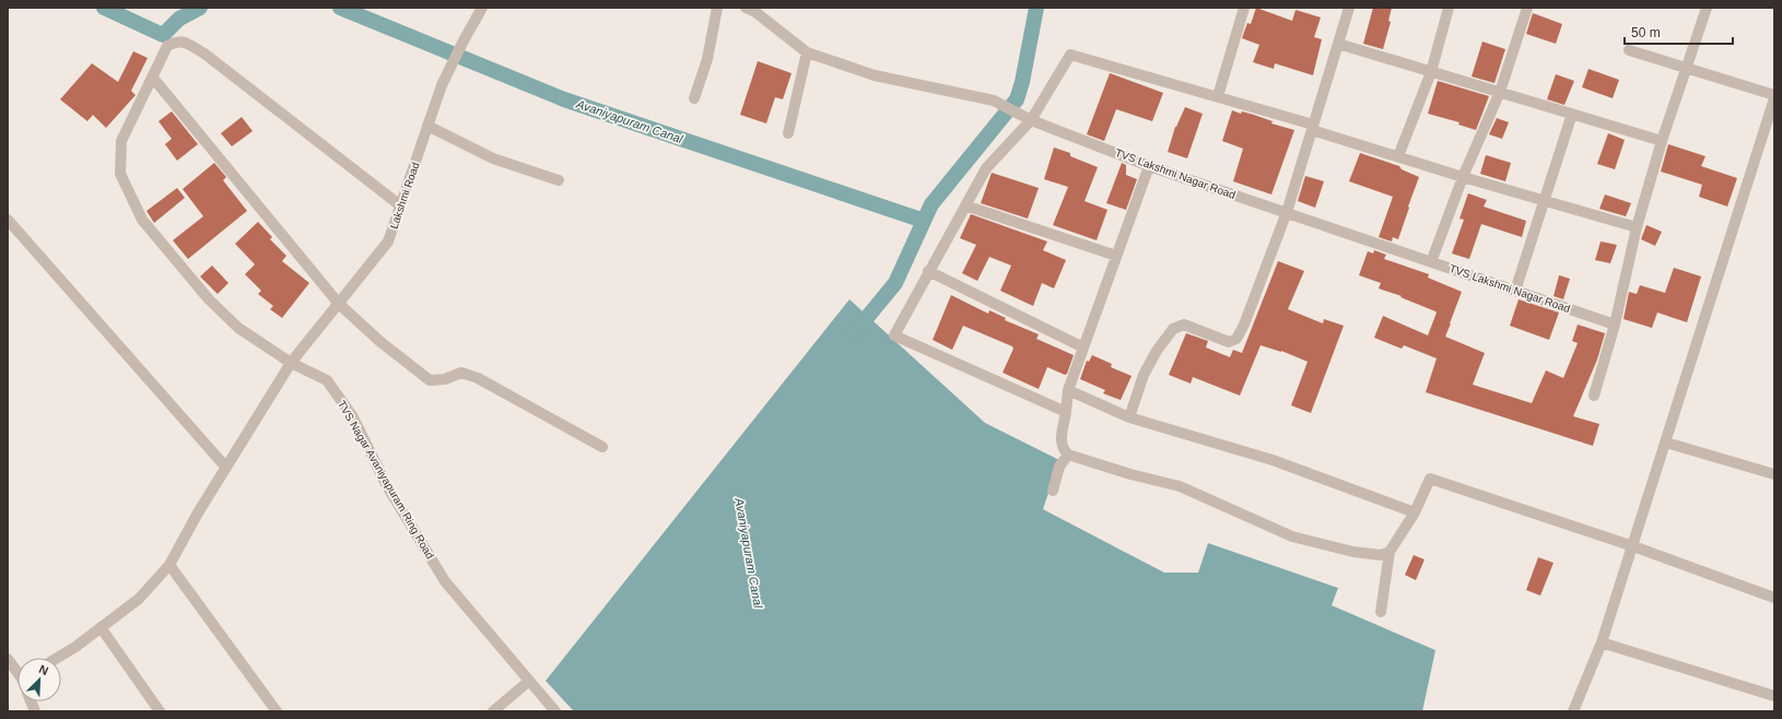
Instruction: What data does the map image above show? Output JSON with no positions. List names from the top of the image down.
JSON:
{
  "streets": {
    "street": ["TVS Lakshmi Nagar Road", "Lakshmi Road", "TVS Nagar Avaniyapuram Ring Road"]
  },
  "crossings": [
    ["Lakshmi Road", "TVS Nagar Avaniyapuram Ring Road"]
  ],
  "water": ["Avaniyapuram Canal"],
  "scale_bar": "50 m",
  "north": "top right"
}
